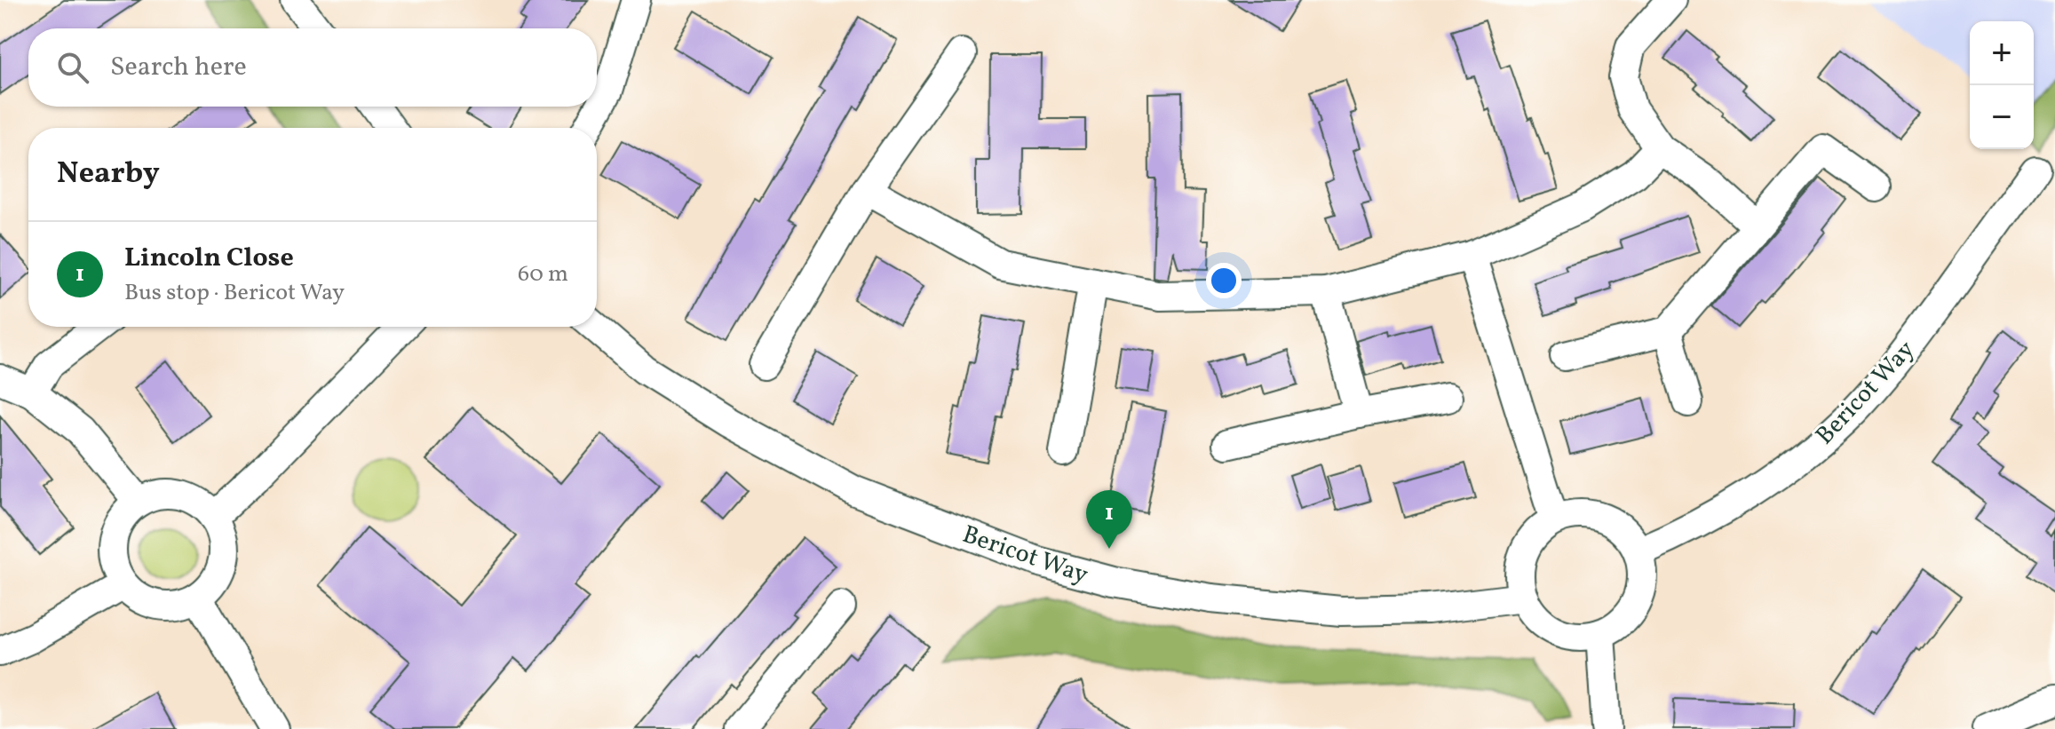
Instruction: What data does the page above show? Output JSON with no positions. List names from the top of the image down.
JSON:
{
  "streets": {
    "street": ["Bericot Way"]
  },
  "page": {
    "map_buttons": ["+", "−"],
    "search": "Search here",
    "heading": "Nearby",
    "list": [
      {
        "mark": "1",
        "name": "Lincoln Close",
        "note": "Bus stop · Bericot Way",
        "value": "60 m"
      }
    ],
    "pins": "1"
  }
}
